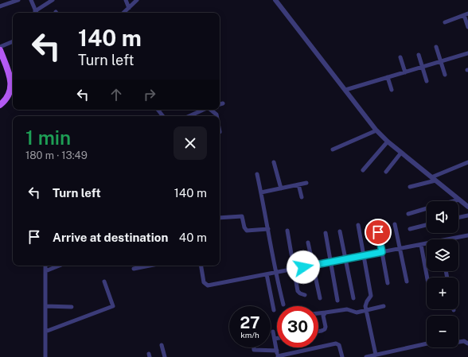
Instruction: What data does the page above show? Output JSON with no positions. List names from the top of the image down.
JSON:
{
  "page": {
    "turn": ["140 m", "Turn left"],
    "heading": ["1 min", "180 m · 13:49"],
    "list": [
      {
        "name": "Turn left",
        "value": "140 m"
      },
      {
        "name": "Arrive at destination",
        "value": "40 m"
      }
    ],
    "map_buttons": ["+", "−"],
    "speed": "27 km/h",
    "limit": "30"
  }
}
